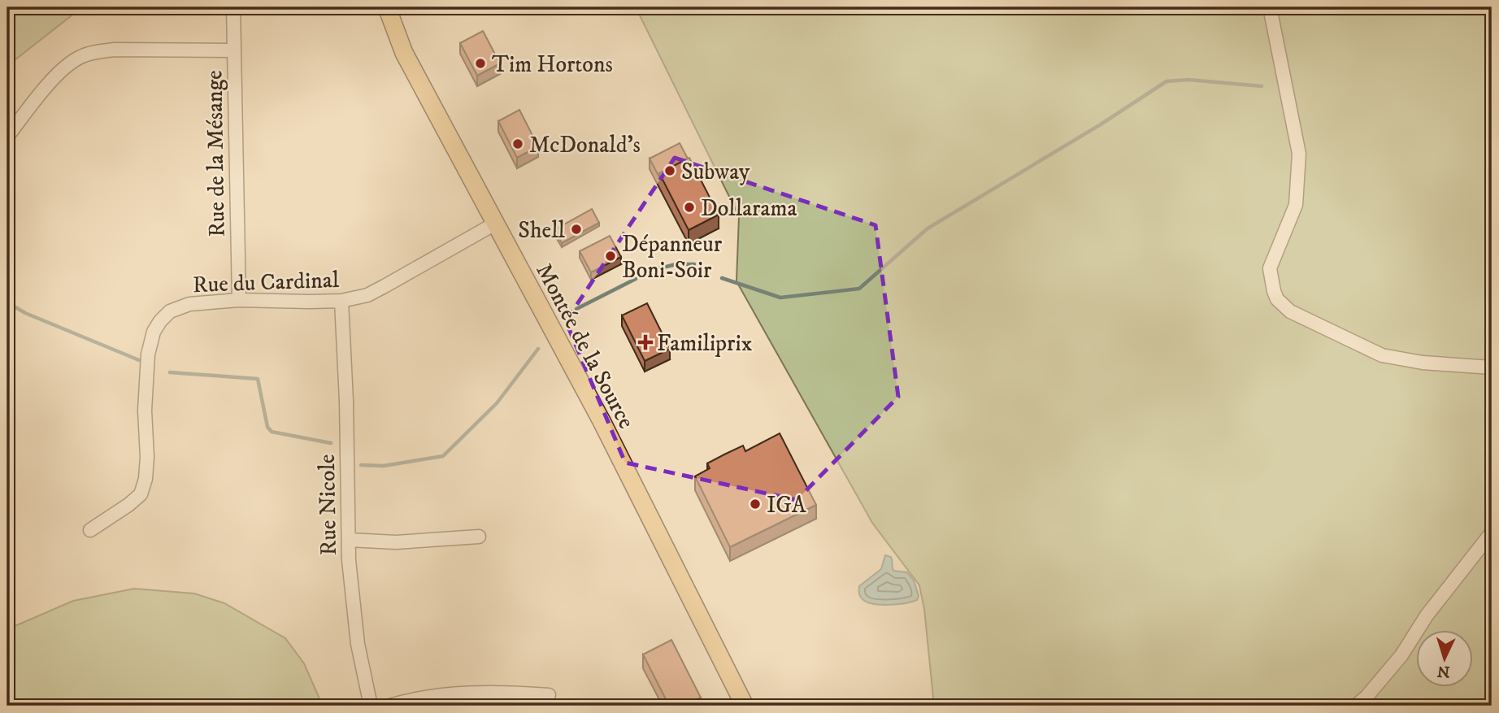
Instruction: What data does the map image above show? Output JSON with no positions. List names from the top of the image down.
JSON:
{
  "streets": {
    "main road": ["Montée de la Source"],
    "street": ["Rue de la Mésange", "Rue du Cardinal", "Rue Nicole"]
  },
  "crossings": [
    ["Rue de la Mésange", "Rue du Cardinal"],
    ["Rue du Cardinal", "Montée de la Source"],
    ["Rue du Cardinal", "Rue Nicole"]
  ],
  "places": {
    "other": [
      "Tim Hortons",
      "McDonald's",
      "Subway",
      "Dollarama",
      "Shell",
      "Dépanneur Boni-Soir",
      "IGA"
    ],
    "health": ["Familiprix"]
  },
  "north": "bottom"
}
